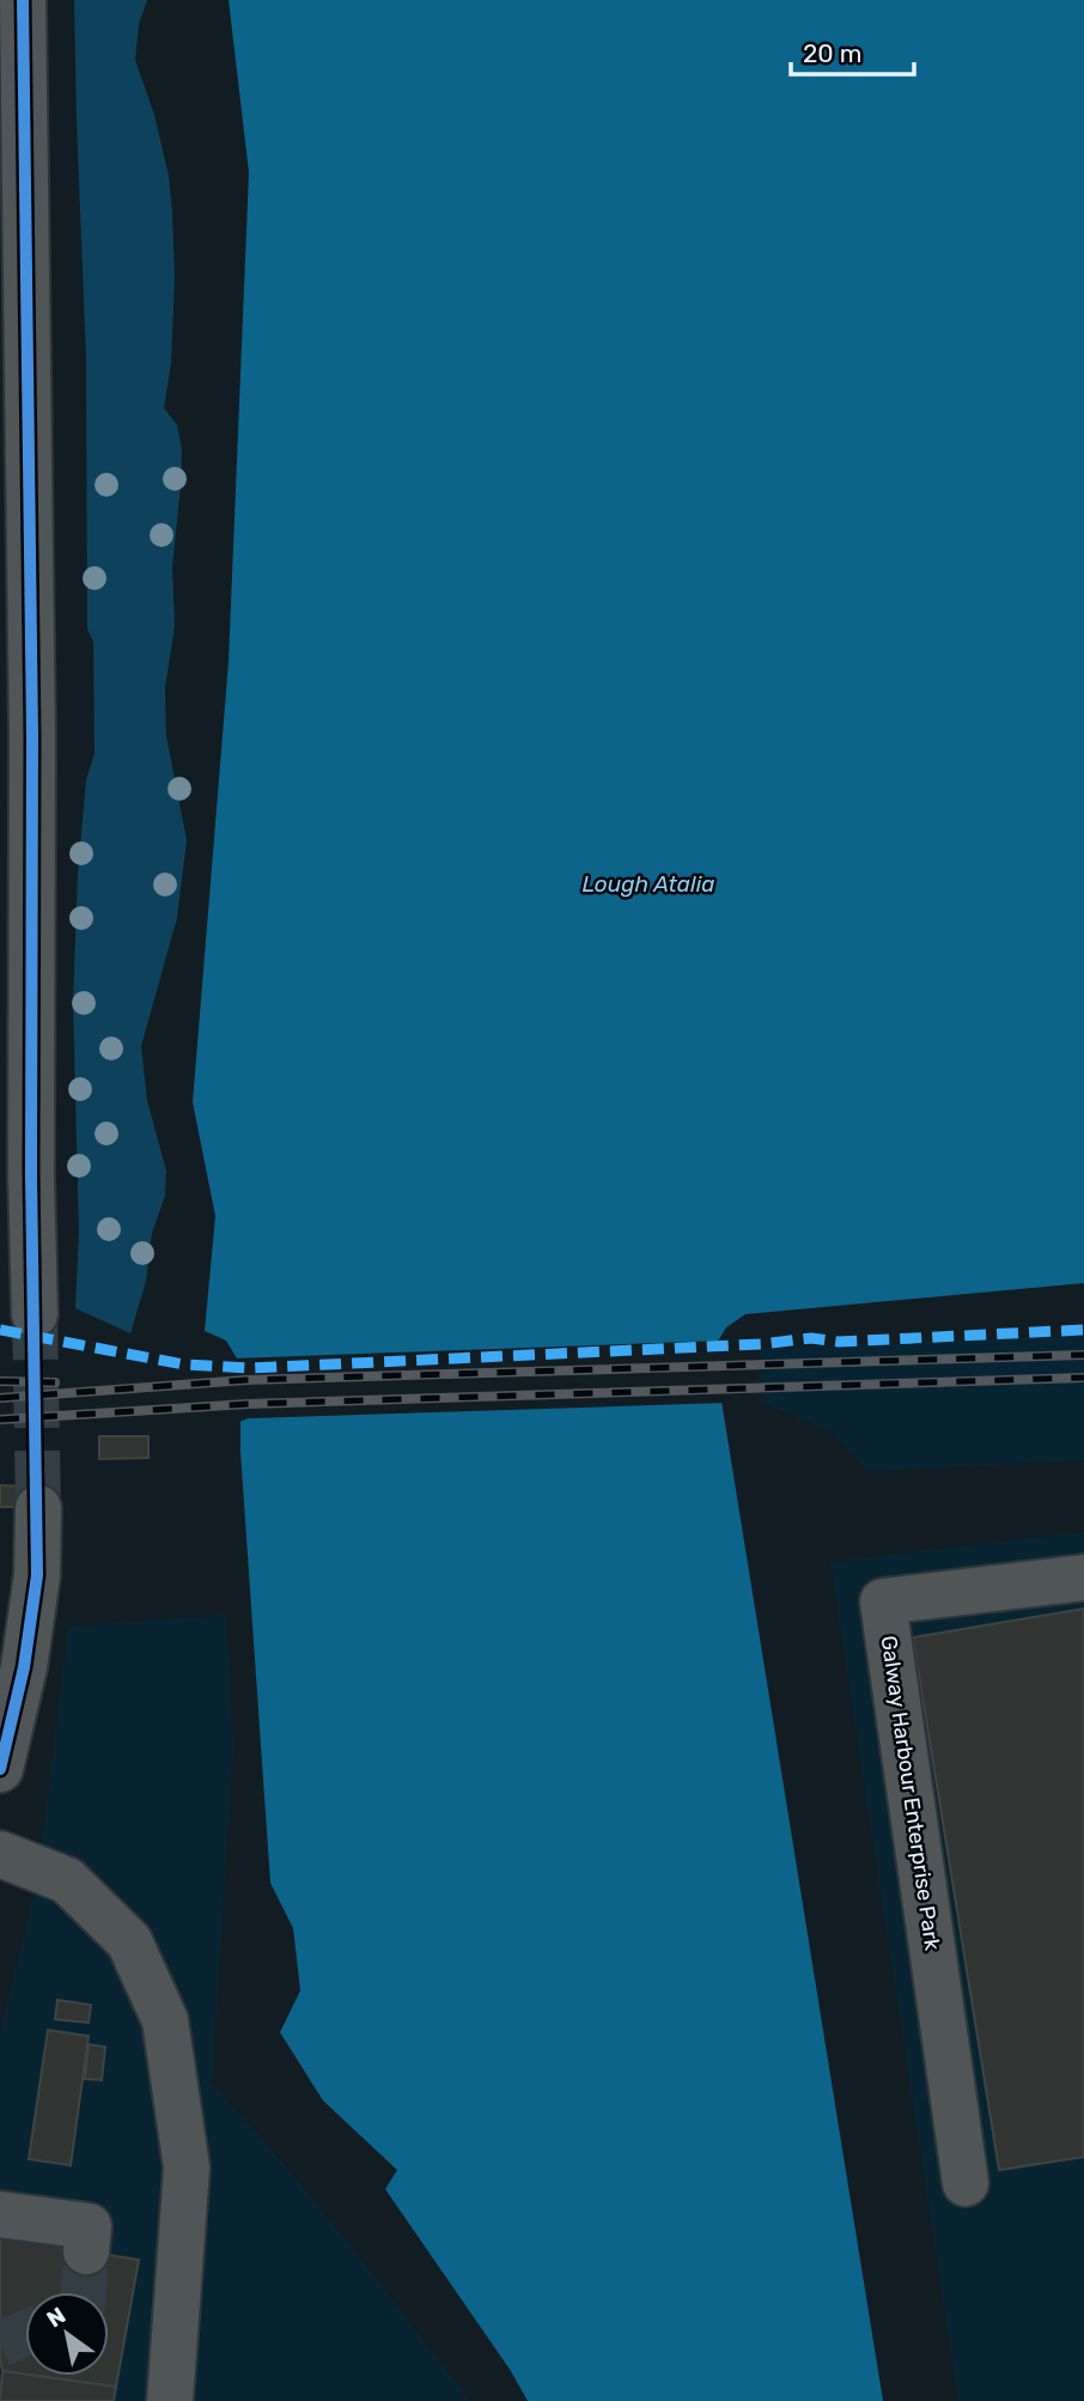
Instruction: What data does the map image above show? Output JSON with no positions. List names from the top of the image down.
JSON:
{
  "streets": {
    "street": ["Galway Harbour Enterprise Park"]
  },
  "water": ["Lough Atalia"],
  "scale_bar": "20 m",
  "north": "top left"
}
